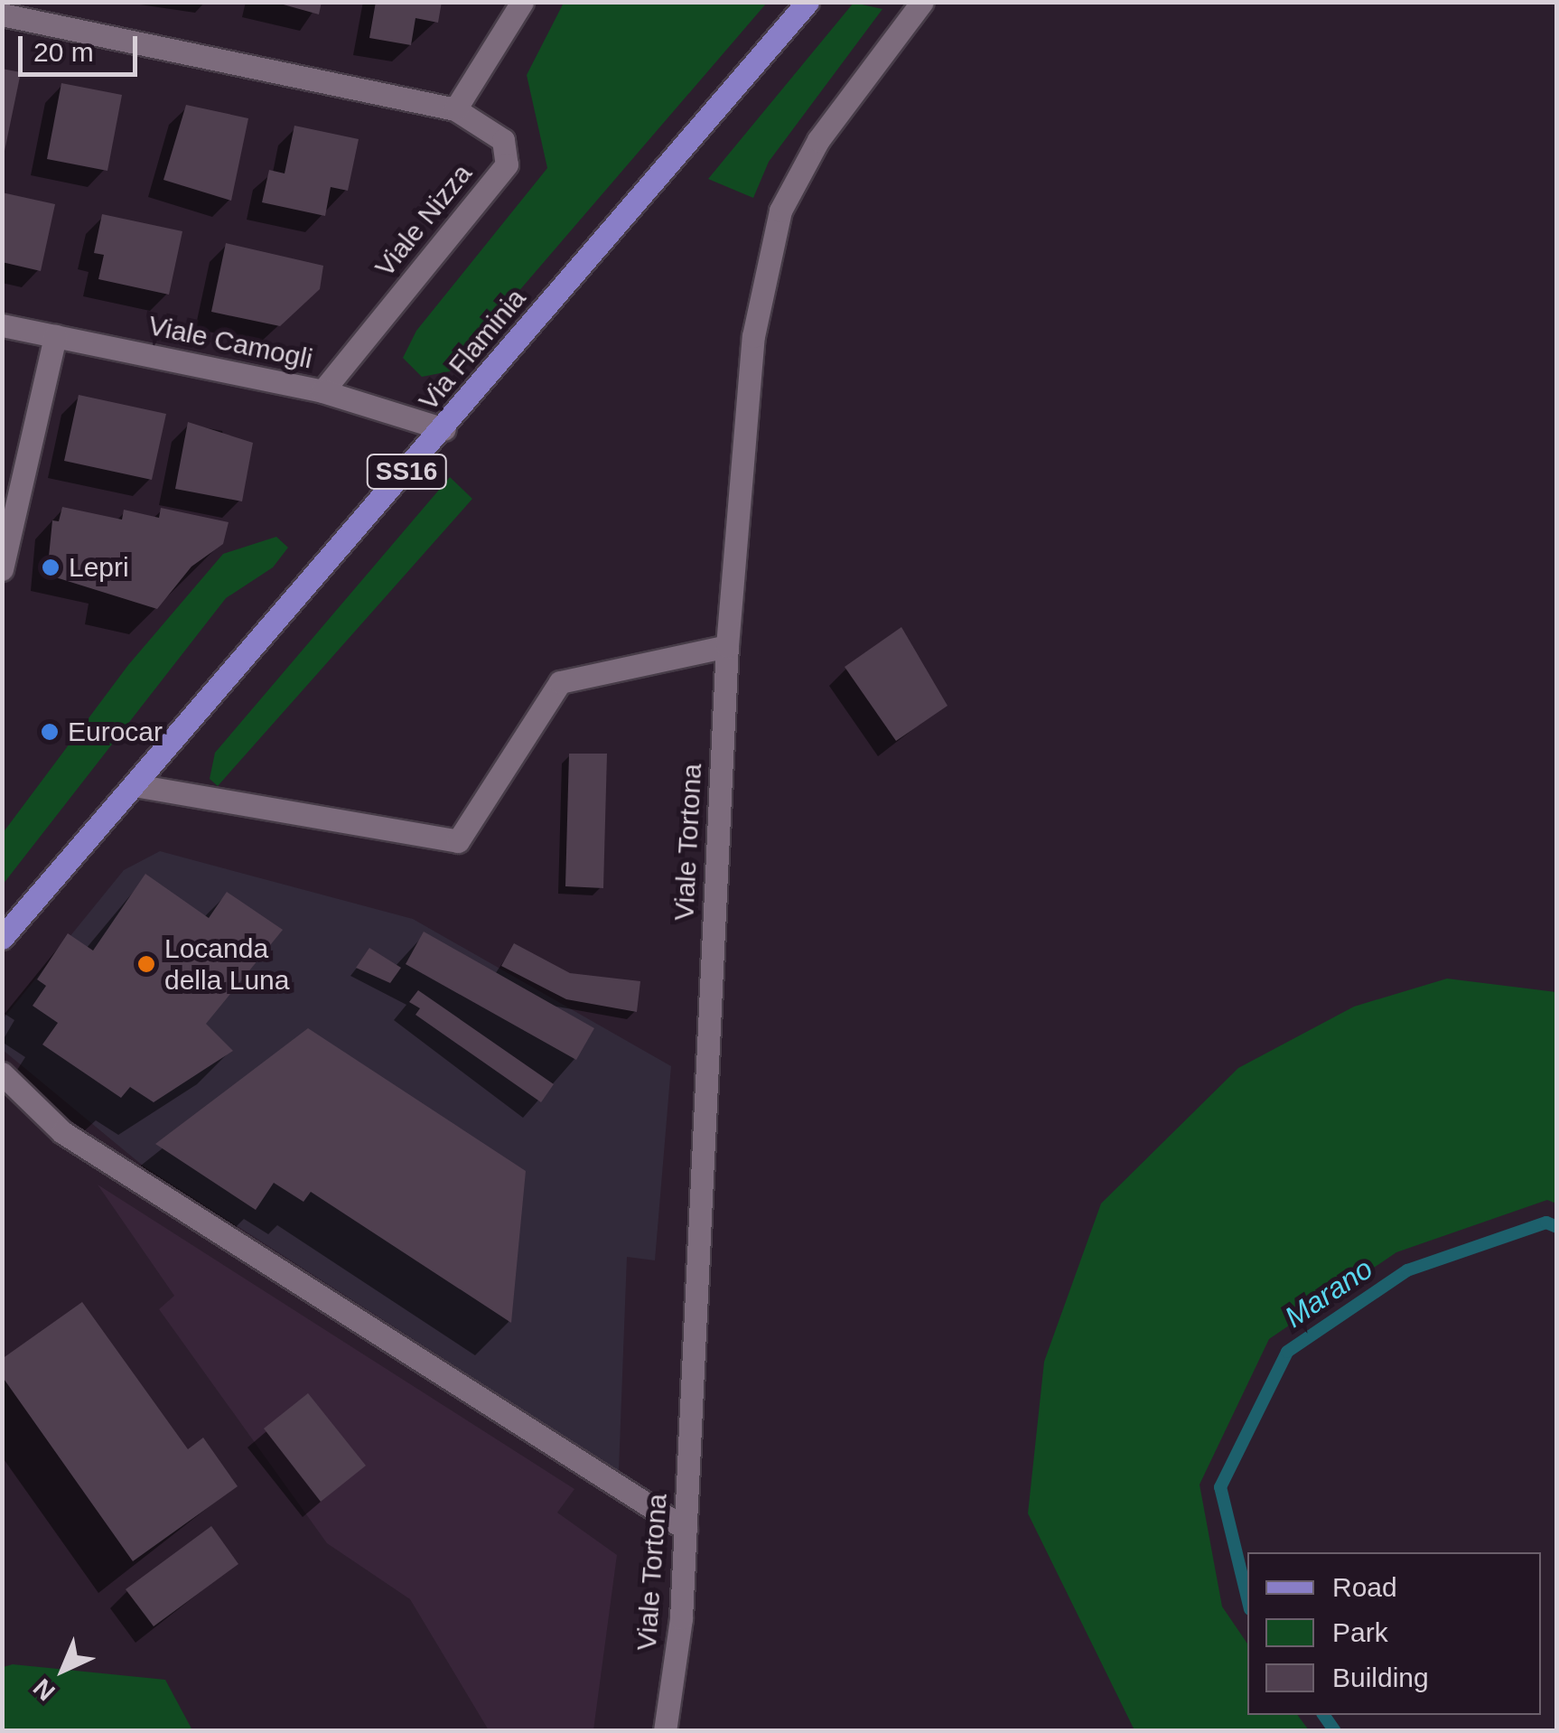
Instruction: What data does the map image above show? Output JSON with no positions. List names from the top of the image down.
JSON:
{
  "streets": {
    "main road": ["Via Flaminia", "SS16"],
    "street": ["Viale Nizza", "Viale Camogli", "Viale Tortona"]
  },
  "crossings": [
    ["Viale Nizza", "Viale Camogli"],
    ["Viale Camogli", "Via Flaminia"]
  ],
  "water": ["Marano"],
  "places": ["Lepri", "Eurocar", "Locanda della Luna"],
  "legend": ["Road", "Park", "Building"],
  "scale_bar": "20 m",
  "north": "bottom left"
}
